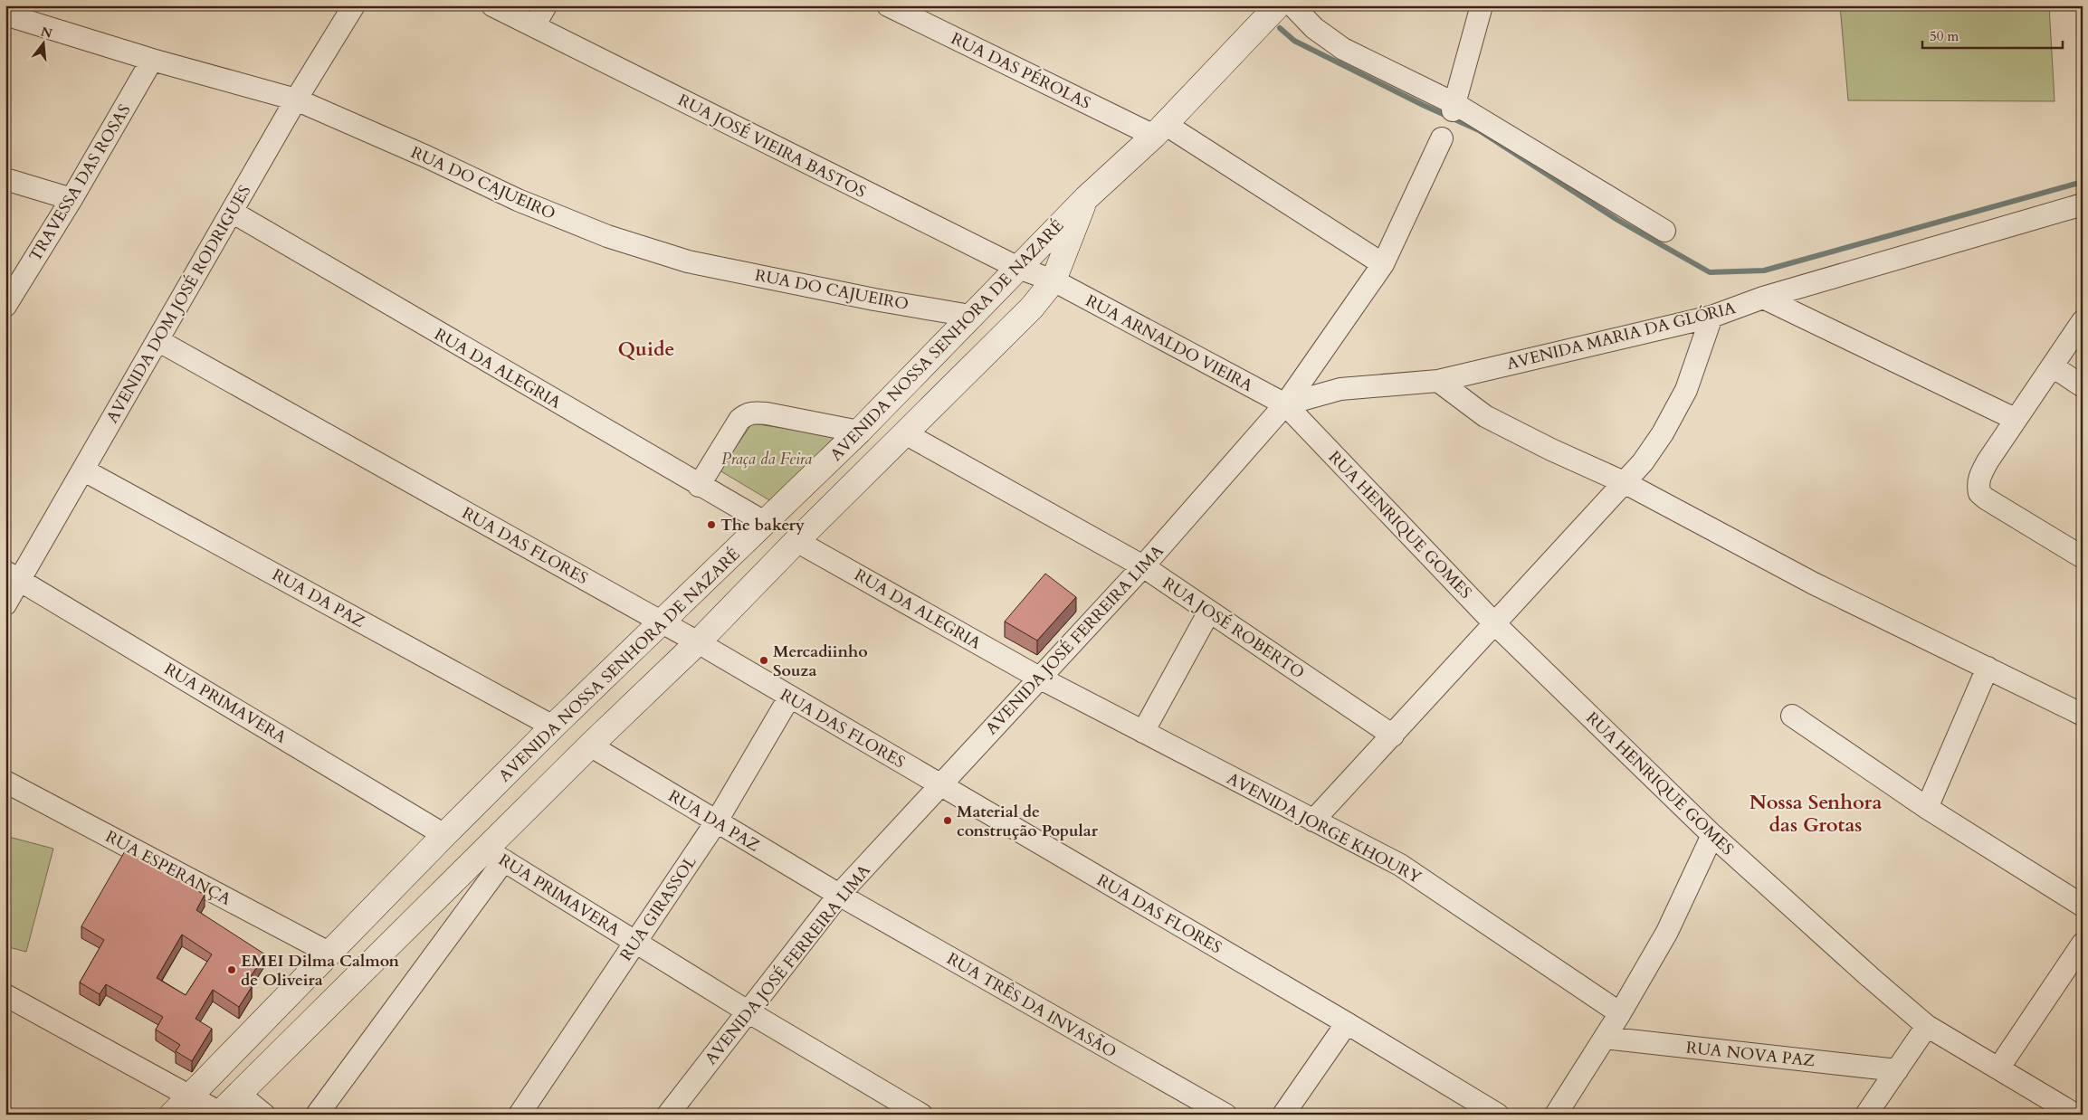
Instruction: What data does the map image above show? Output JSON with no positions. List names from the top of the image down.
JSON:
{
  "streets": {
    "street": [
      "RUA DAS PÉROLAS",
      "RUA JOSÉ VIEIRA BASTOS",
      "TRAVESSA DAS ROSAS",
      "RUA DO CAJUEIRO",
      "AVENIDA DOM JOSÉ RODRIGUES",
      "AVENIDA MARIA DA GLÓRIA",
      "AVENIDA NOSSA SENHORA DE NAZARÉ",
      "RUA ARNALDO VIEIRA",
      "RUA DA ALEGRIA",
      "RUA HENRIQUE GOMES",
      "RUA DAS FLORES",
      "RUA DA PAZ",
      "RUA JOSÉ ROBERTO",
      "AVENIDA JOSÉ FERREIRA LIMA",
      "RUA PRIMAVERA",
      "AVENIDA JORGE KHOURY",
      "RUA ESPERANÇA",
      "RUA GIRASSOL",
      "RUA TRÊS DA INVASÃO",
      "RUA NOVA PAZ"
    ]
  },
  "crossings": [
    ["RUA DAS PÉROLAS", "AVENIDA NOSSA SENHORA DE NAZARÉ"],
    ["RUA DAS PÉROLAS", "AVENIDA JOSÉ FERREIRA LIMA"],
    ["RUA JOSÉ VIEIRA BASTOS", "AVENIDA NOSSA SENHORA DE NAZARÉ"],
    ["RUA JOSÉ VIEIRA BASTOS", "RUA ARNALDO VIEIRA"],
    ["TRAVESSA DAS ROSAS", "RUA DO CAJUEIRO"],
    ["RUA DO CAJUEIRO", "AVENIDA DOM JOSÉ RODRIGUES"],
    ["RUA DO CAJUEIRO", "AVENIDA NOSSA SENHORA DE NAZARÉ"],
    ["AVENIDA DOM JOSÉ RODRIGUES", "RUA DA ALEGRIA"],
    ["AVENIDA DOM JOSÉ RODRIGUES", "RUA DAS FLORES"],
    ["AVENIDA DOM JOSÉ RODRIGUES", "RUA DA PAZ"],
    ["AVENIDA DOM JOSÉ RODRIGUES", "RUA PRIMAVERA"],
    ["AVENIDA MARIA DA GLÓRIA", "RUA ARNALDO VIEIRA"],
    ["AVENIDA MARIA DA GLÓRIA", "RUA HENRIQUE GOMES"],
    ["AVENIDA MARIA DA GLÓRIA", "AVENIDA JOSÉ FERREIRA LIMA"],
    ["AVENIDA NOSSA SENHORA DE NAZARÉ", "RUA ARNALDO VIEIRA"],
    ["AVENIDA NOSSA SENHORA DE NAZARÉ", "RUA DA ALEGRIA"],
    ["AVENIDA NOSSA SENHORA DE NAZARÉ", "RUA DAS FLORES"],
    ["AVENIDA NOSSA SENHORA DE NAZARÉ", "RUA DA PAZ"],
    ["AVENIDA NOSSA SENHORA DE NAZARÉ", "RUA JOSÉ ROBERTO"],
    ["AVENIDA NOSSA SENHORA DE NAZARÉ", "RUA PRIMAVERA"],
    ["AVENIDA NOSSA SENHORA DE NAZARÉ", "RUA ESPERANÇA"],
    ["RUA ARNALDO VIEIRA", "RUA HENRIQUE GOMES"],
    ["RUA ARNALDO VIEIRA", "AVENIDA JOSÉ FERREIRA LIMA"],
    ["RUA DA ALEGRIA", "AVENIDA JOSÉ FERREIRA LIMA"],
    ["RUA DA ALEGRIA", "AVENIDA JORGE KHOURY"],
    ["RUA HENRIQUE GOMES", "AVENIDA JOSÉ FERREIRA LIMA"],
    ["RUA DAS FLORES", "AVENIDA JOSÉ FERREIRA LIMA"],
    ["RUA DAS FLORES", "RUA GIRASSOL"],
    ["RUA DA PAZ", "AVENIDA JOSÉ FERREIRA LIMA"],
    ["RUA DA PAZ", "RUA GIRASSOL"],
    ["RUA DA PAZ", "RUA TRÊS DA INVASÃO"],
    ["RUA JOSÉ ROBERTO", "AVENIDA JOSÉ FERREIRA LIMA"],
    ["AVENIDA JOSÉ FERREIRA LIMA", "RUA PRIMAVERA"],
    ["AVENIDA JOSÉ FERREIRA LIMA", "AVENIDA JORGE KHOURY"],
    ["AVENIDA JOSÉ FERREIRA LIMA", "RUA TRÊS DA INVASÃO"],
    ["RUA PRIMAVERA", "RUA GIRASSOL"]
  ],
  "districts": ["Quide", "Nossa Senhora das Grotas"],
  "parks": ["Praça da Feira"],
  "places": [
    "The bakery",
    "Mercadiinho Souza",
    "Material de construção Popular",
    "EMEI Dilma Calmon de Oliveira"
  ],
  "scale_bar": "50 m",
  "north": "top"
}
